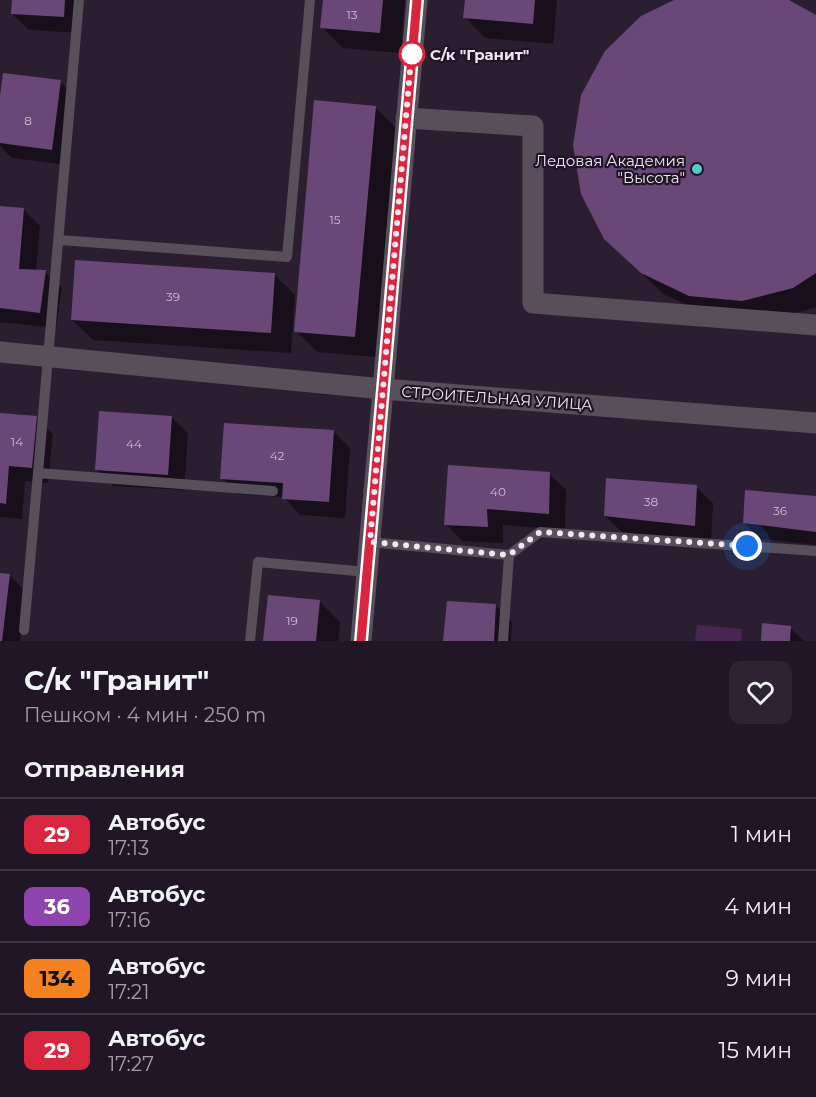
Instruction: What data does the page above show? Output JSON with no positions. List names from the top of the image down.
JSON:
{
  "streets": {
    "street": ["СТРОИТЕЛЬНАЯ УЛИЦА"]
  },
  "places": ["С/к \"Гранит\"", "Ледовая Академия \"Высота\""],
  "lines": ["bus line 29"],
  "house_numbers": [
    "13",
    "8",
    "15",
    "39",
    "14",
    "44",
    "42",
    "40",
    "38",
    "36",
    "19"
  ],
  "page": {
    "heading": [
      ["С/к \"Гранит\"", "Пешком · 4 мин · 250 m"],
      "Отправления"
    ],
    "list": [
      {
        "mark": "29",
        "name": "Автобус",
        "note": "17:13",
        "value": "1 мин"
      },
      {
        "mark": "36",
        "name": "Автобус",
        "note": "17:16",
        "value": "4 мин"
      },
      {
        "mark": "134",
        "name": "Автобус",
        "note": "17:21",
        "value": "9 мин"
      },
      {
        "mark": "29",
        "name": "Автобус",
        "note": "17:27",
        "value": "15 мин"
      }
    ]
  }
}
